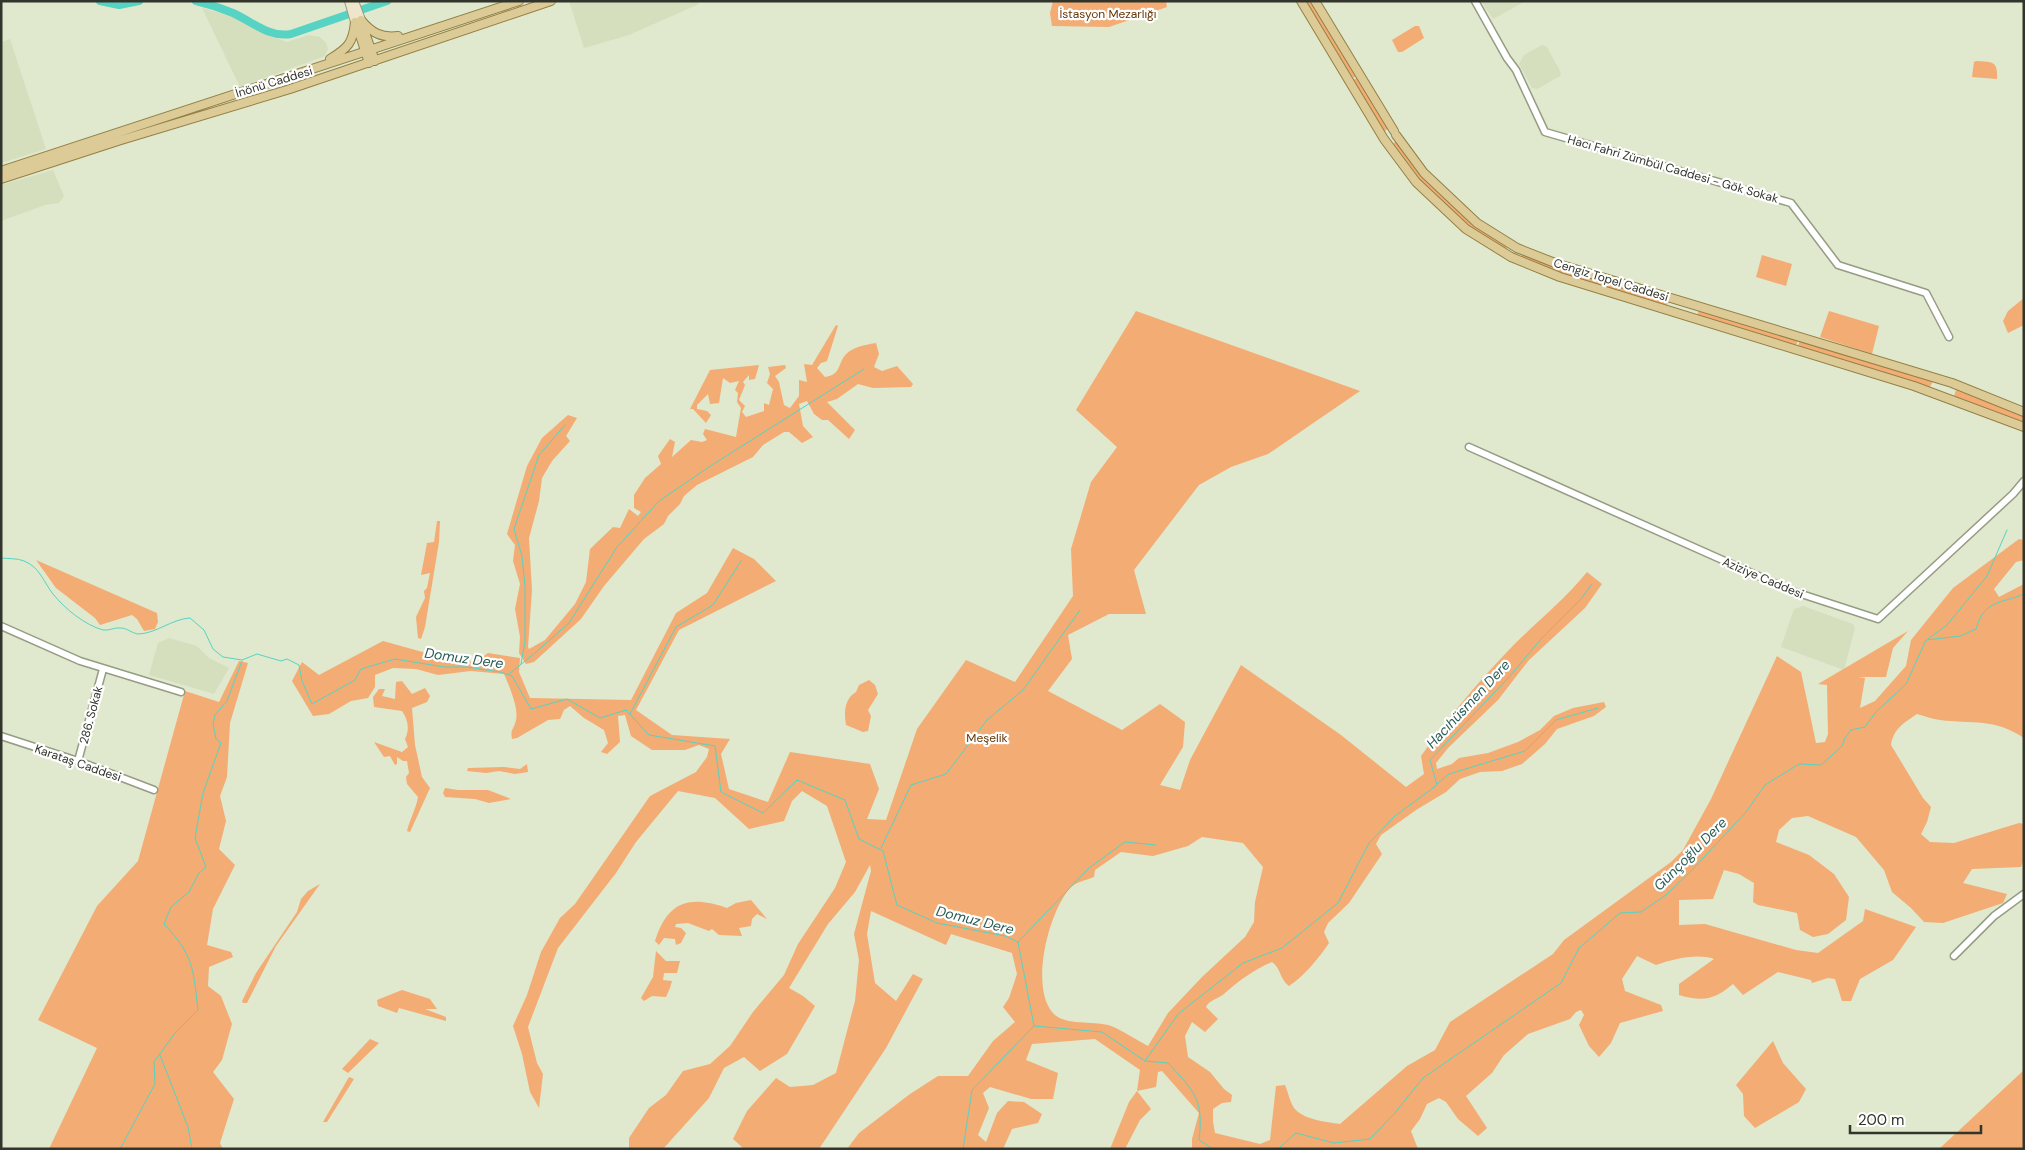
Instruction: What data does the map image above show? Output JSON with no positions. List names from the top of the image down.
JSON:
{
  "streets": {
    "main road": ["İnönü Caddesi", "Cengiz Topel Caddesi"],
    "street": [
      "Hacı Fahri Zümbül Caddesi - Gök Sokak",
      "Aziziye Caddesi",
      "286. Sokak",
      "Karataş Caddesi"
    ]
  },
  "crossings": [
    ["286. Sokak", "Karataş Caddesi"]
  ],
  "water": ["Domuz Dere", "Hacıhüsmen Dere", "Günçoğlu Dere"],
  "parks": ["İstasyon Mezarlığı", "Meşelik"],
  "scale_bar": "200 m"
}
